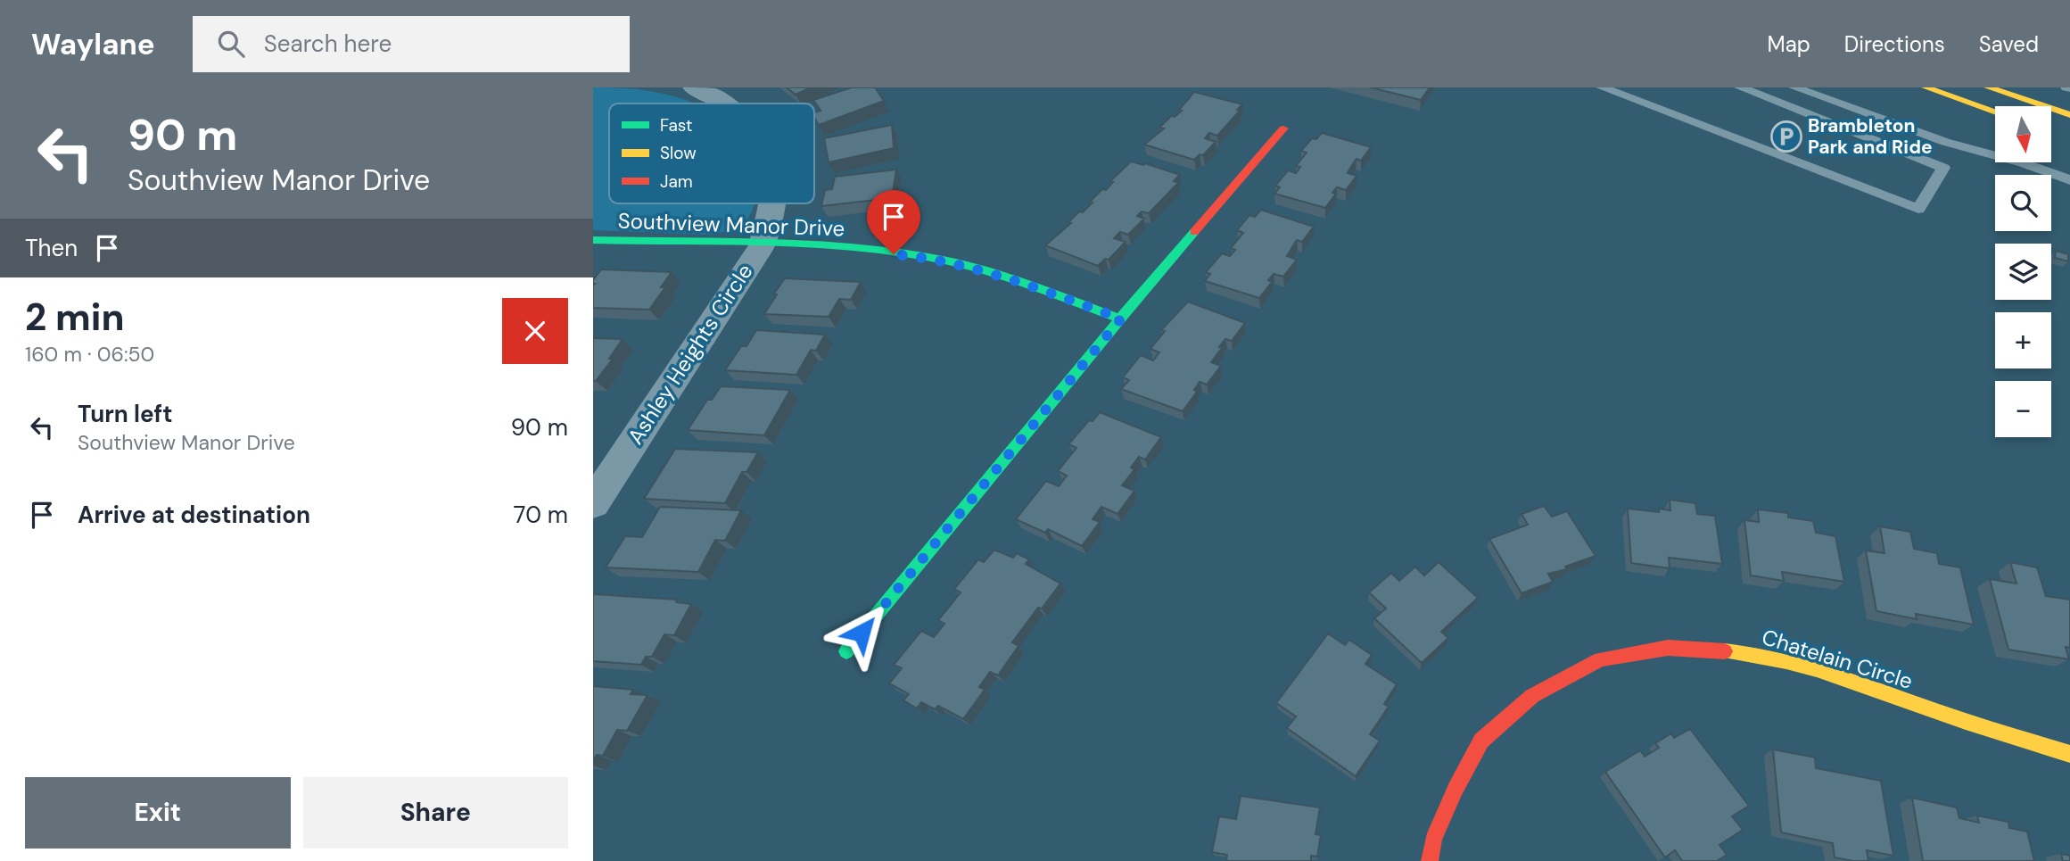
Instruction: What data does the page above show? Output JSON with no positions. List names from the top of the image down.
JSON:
{
  "streets": {
    "street": ["Southview Manor Drive", "Ashley Heights Circle", "Chatelain Circle"]
  },
  "crossings": [
    ["Southview Manor Drive", "Ashley Heights Circle"]
  ],
  "places": {
    "parking": ["Brambleton Park and Ride"]
  },
  "legend": ["Fast", "Slow", "Jam"],
  "north": "bottom",
  "page": {
    "header": "Waylane",
    "search": "Search here",
    "nav": ["Map", "Directions", "Saved"],
    "turn": ["90 m", "Southview Manor Drive"],
    "map_buttons": ["+", "−"],
    "then": "Then",
    "heading": ["2 min", "160 m · 06:50"],
    "list": [
      {
        "name": "Turn left",
        "note": "Southview Manor Drive",
        "value": "90 m"
      },
      {
        "name": "Arrive at destination",
        "value": "70 m"
      }
    ],
    "buttons": ["Exit", "Share"]
  }
}
